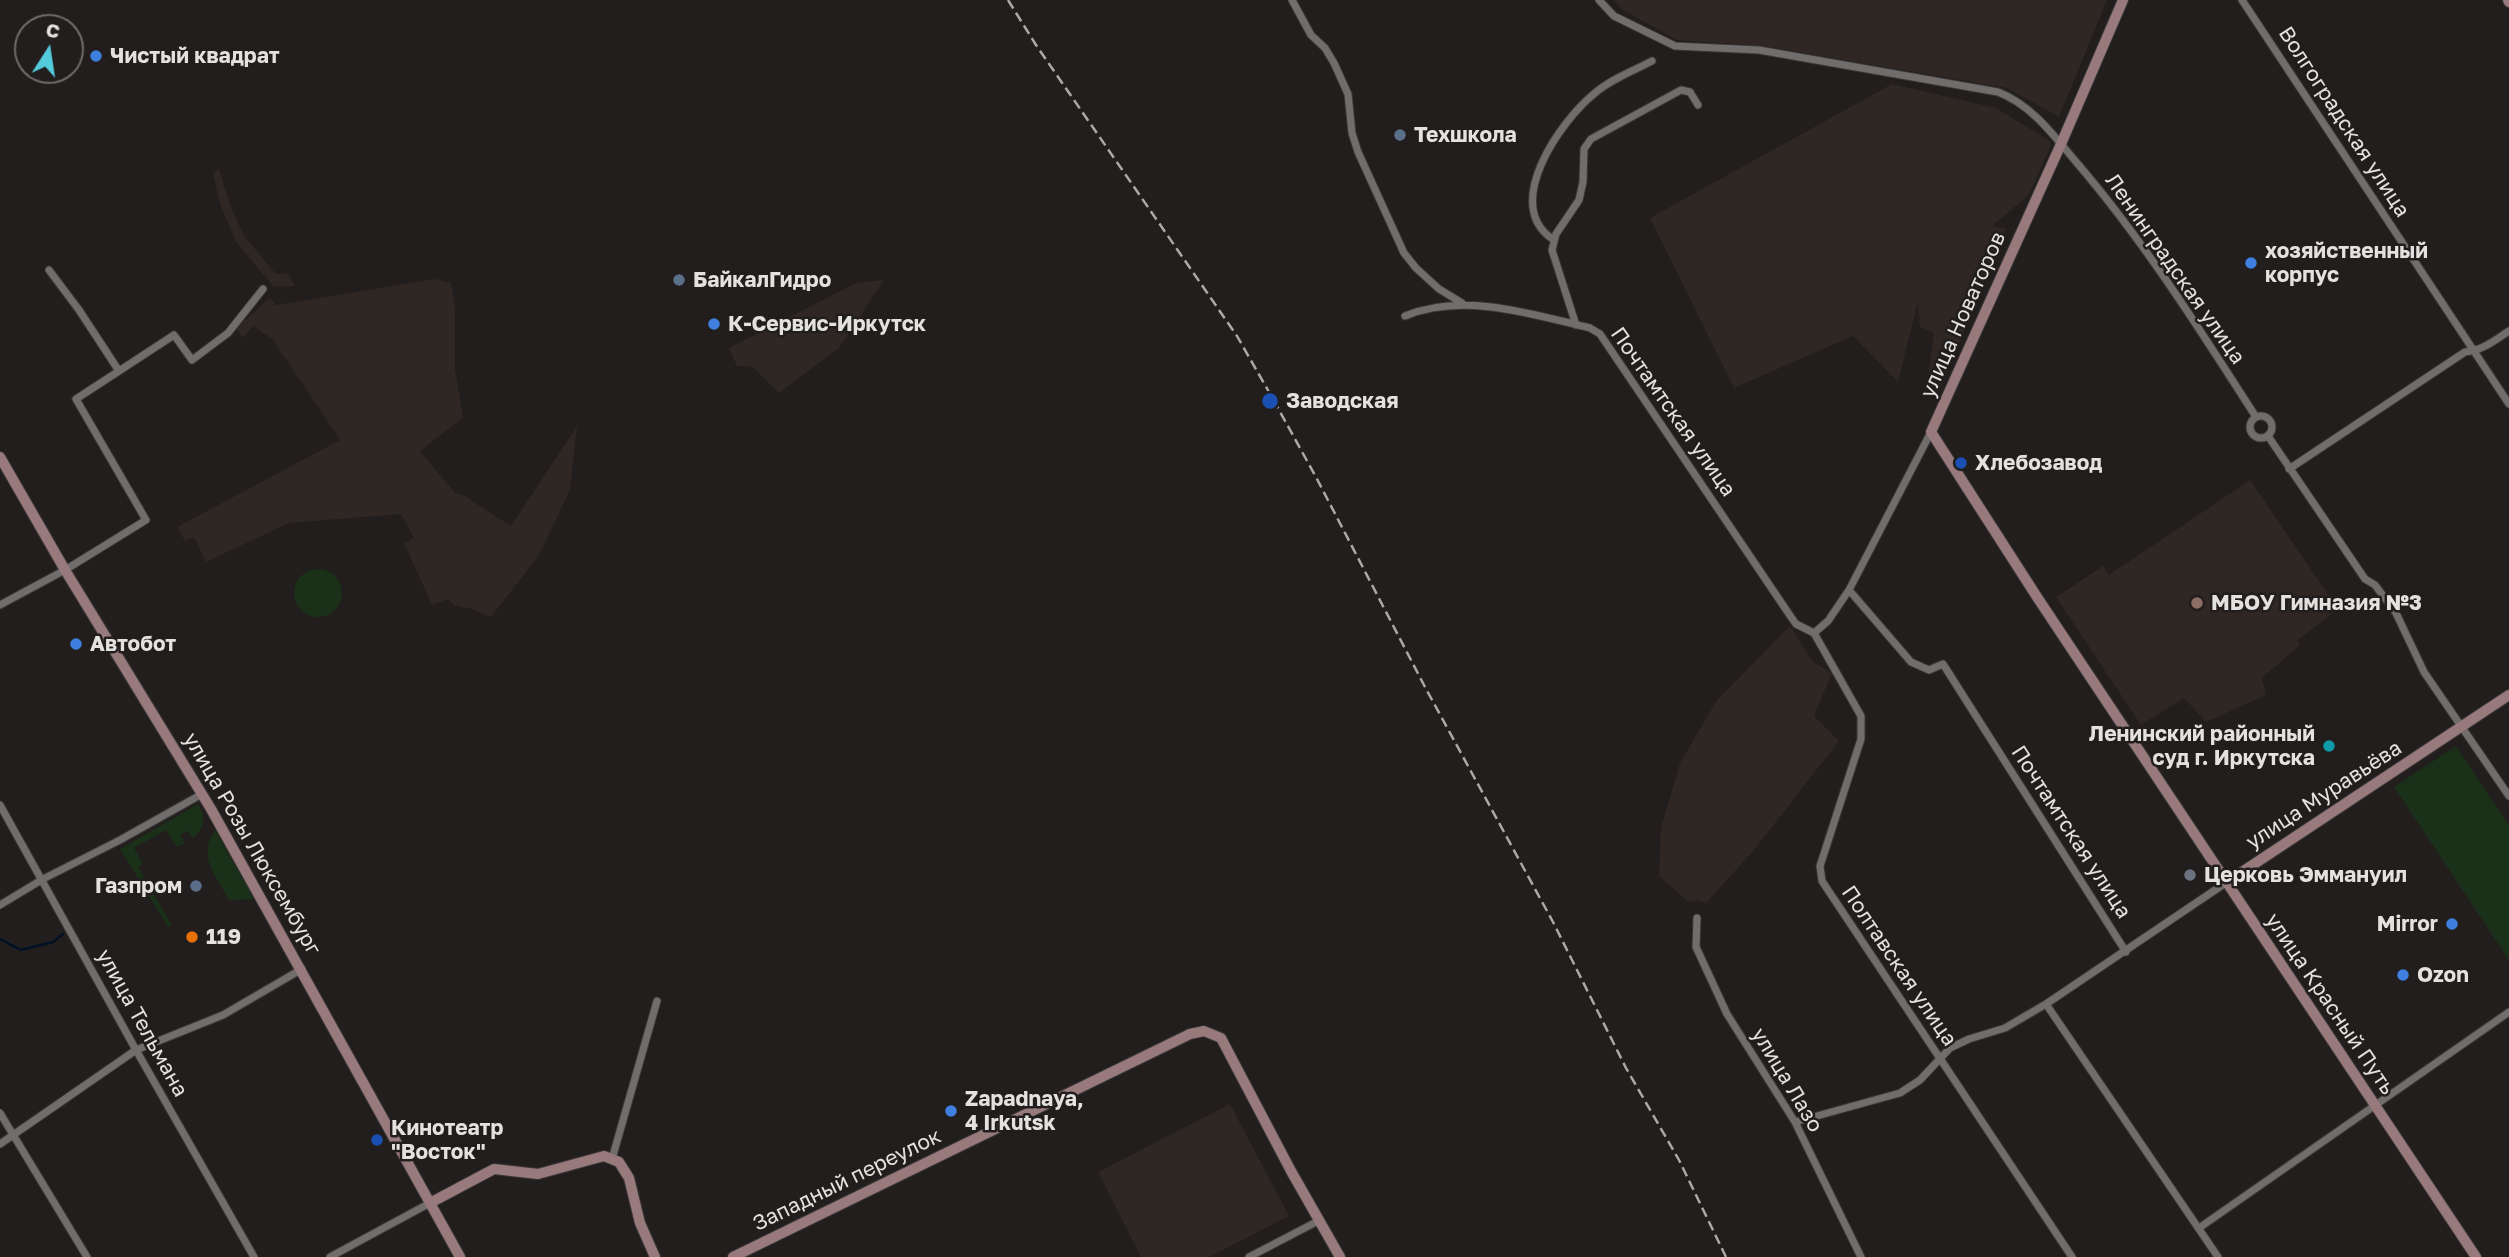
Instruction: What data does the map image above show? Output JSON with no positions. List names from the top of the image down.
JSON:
{
  "streets": {
    "street": [
      "Волгоградская улица",
      "Ленинградская улица",
      "улица Новаторов",
      "Почтамтская улица",
      "улица Муравьёва",
      "улица Розы Люксембург",
      "Полтавская улица",
      "улица Красный Путь",
      "улица Тельмана",
      "улица Лазо",
      "Западный переулок"
    ]
  },
  "crossings": [
    ["Ленинградская улица", "улица Новаторов"],
    ["Ленинградская улица", "улица Муравьёва"],
    ["улица Новаторов", "Почтамтская улица"],
    ["улица Новаторов", "Полтавская улица"],
    ["улица Новаторов", "улица Красный Путь"],
    ["Почтамтская улица", "улица Муравьёва"],
    ["Почтамтская улица", "Полтавская улица"],
    ["улица Муравьёва", "Полтавская улица"],
    ["улица Муравьёва", "улица Красный Путь"],
    ["улица Муравьёва", "улица Лазо"]
  ],
  "places": [
    "Чистый квадрат",
    "Техшкола",
    "хозяйственный корпус",
    "БайкалГидро",
    "К-Сервис-Иркутск",
    "Заводская",
    "Хлебозавод",
    "МБОУ Гимназия №3",
    "Автобот",
    "Ленинский районный суд г. Иркутска",
    "Церковь Эммануил",
    "Газпром",
    "Mirror",
    "119",
    "Ozon",
    "Zapadnaya, 4 Irkutsk",
    "Кинотеатр \"Восток\""
  ],
  "north": "top"
}
